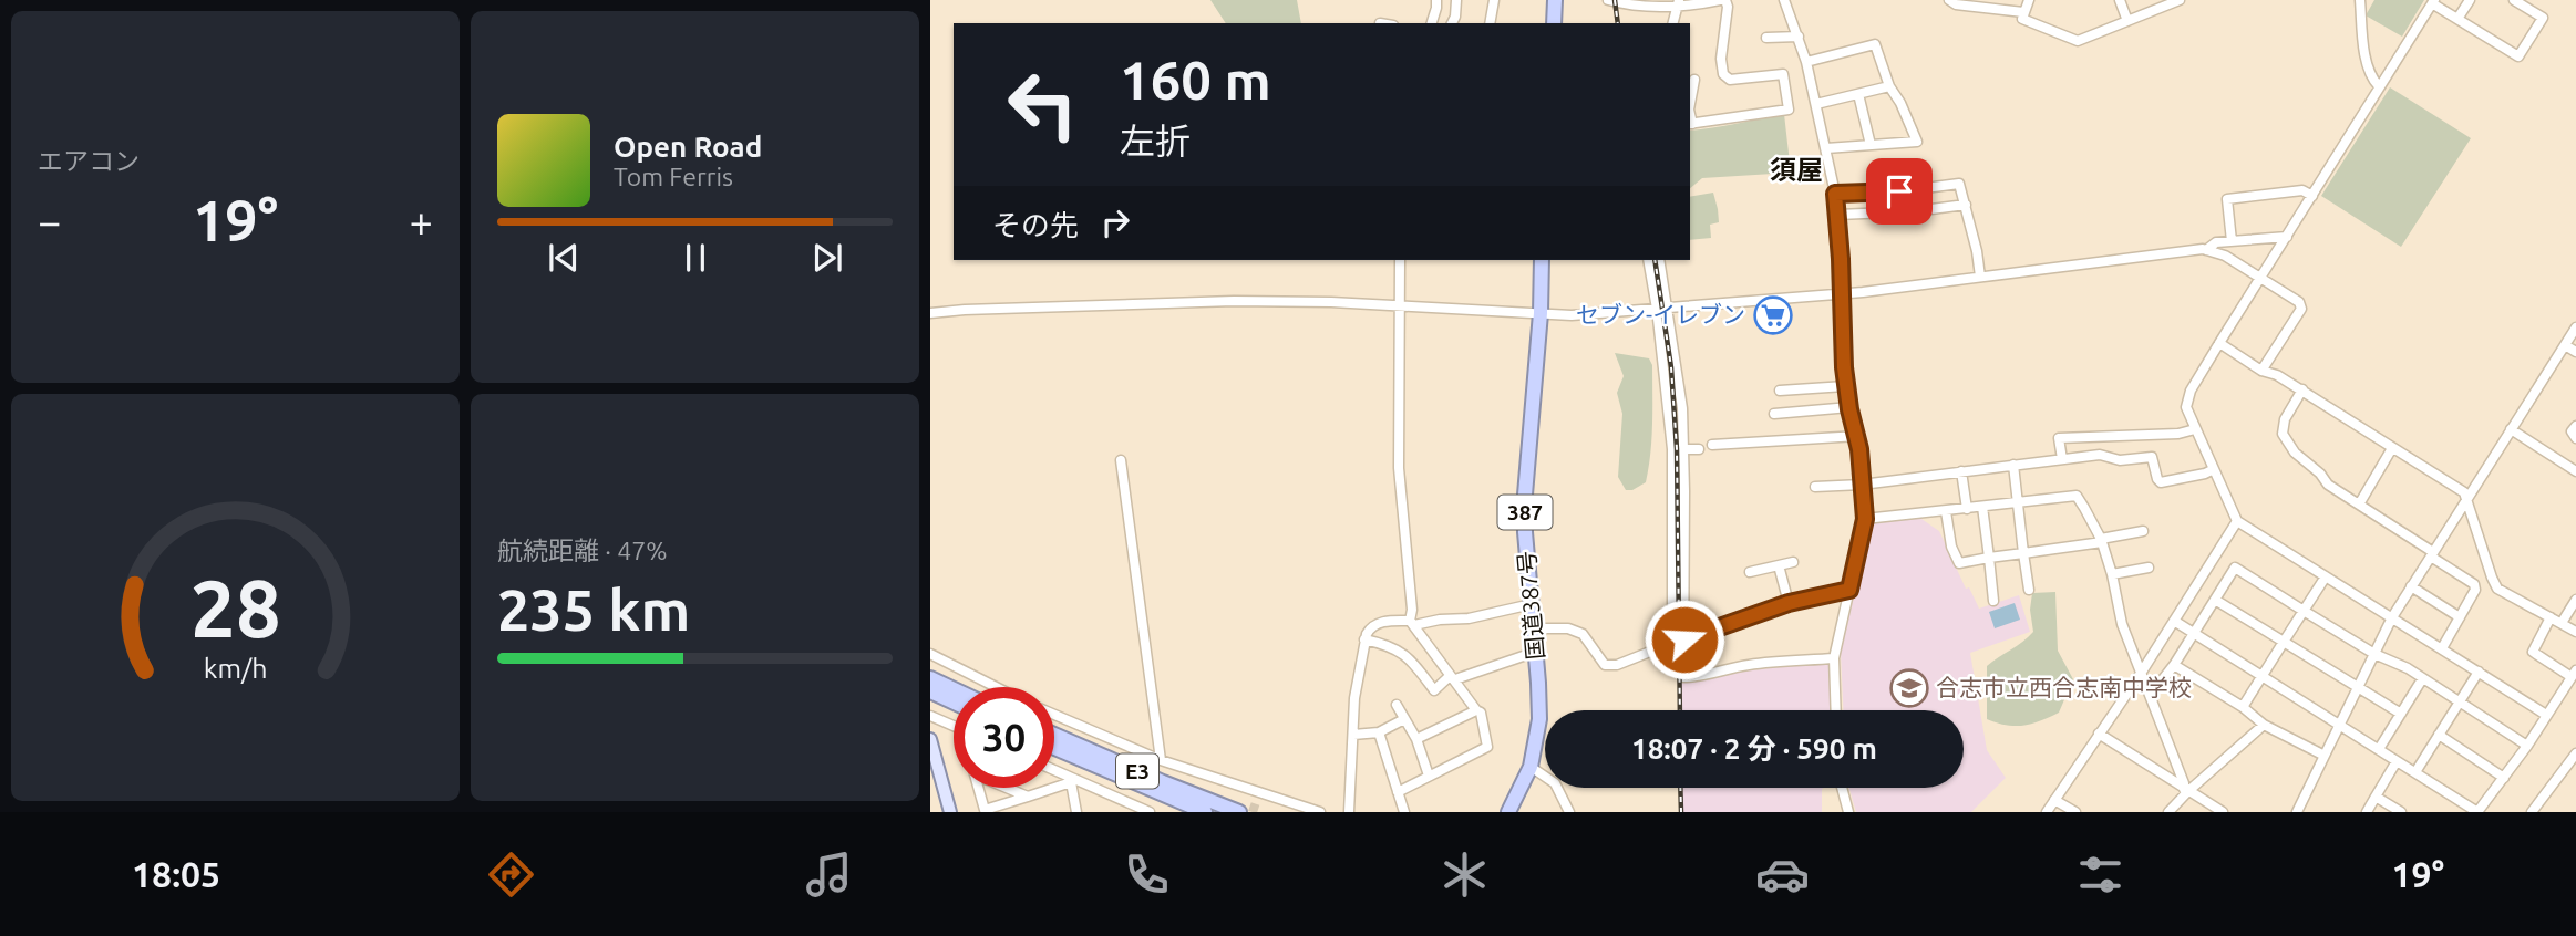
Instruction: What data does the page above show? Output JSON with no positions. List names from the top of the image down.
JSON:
{
  "streets": {
    "highway": ["387", "国道387号", "E3"]
  },
  "crossings": [
    ["387", "国道387号"]
  ],
  "districts": ["須屋"],
  "places": {
    "supermarket": ["セブン-イレブン"],
    "school or university": ["合志市立西合志南中学校"]
  },
  "page": {
    "tile": [
      "エアコン",
      ["航続距離 · 47%", "235 km"]
    ],
    "turn": ["160 m", "左折"],
    "song": ["Open Road", "Tom Ferris"],
    "then": "その先",
    "heat": ["−", "19°", "+"],
    "limit": "30",
    "trip": "18:07 · 2 分 · 590 m",
    "tabs": ["18:05", "19°"],
    "gauge": ["28", "km/h"]
  }
}
